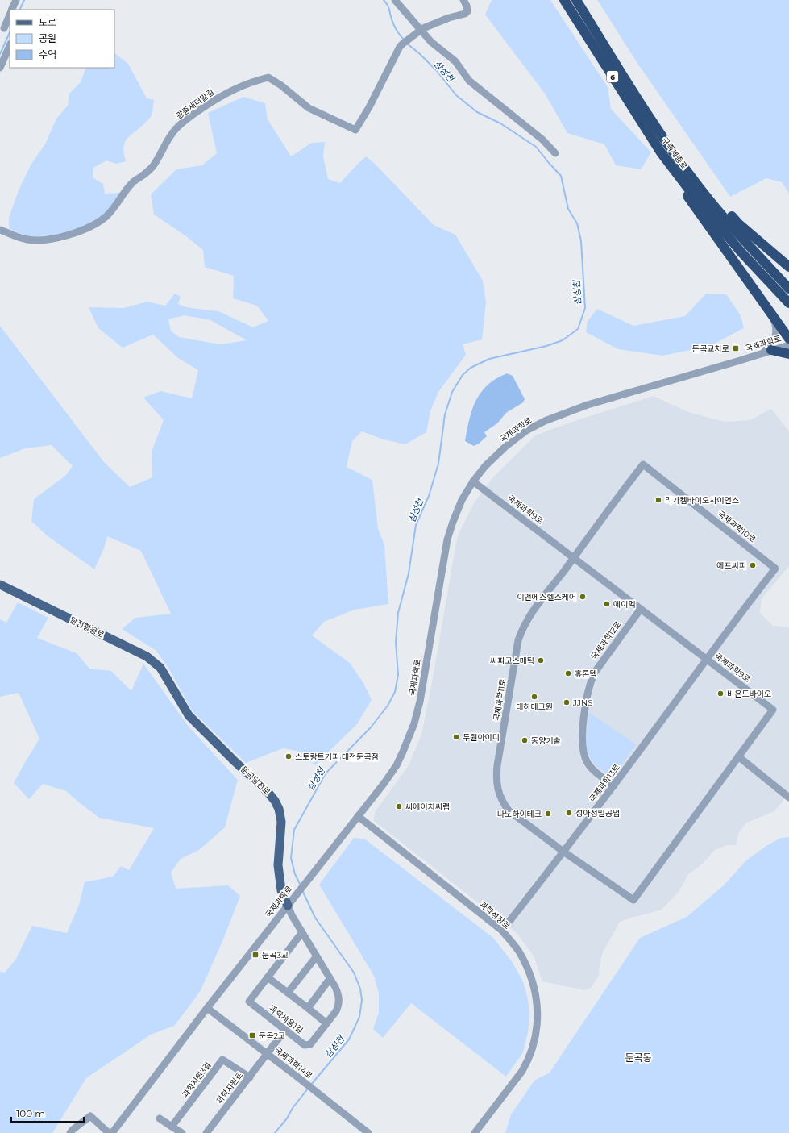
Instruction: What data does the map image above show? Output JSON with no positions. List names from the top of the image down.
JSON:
{
  "streets": {
    "highway": ["6", "구즉세종로"],
    "main road": ["달전황용로", "둔곡달전로"],
    "street": [
      "광중새터말길",
      "국제과학로",
      "국제과학9로",
      "국제과학10로",
      "국제과학12로",
      "국제과학11로",
      "국제과학13로",
      "과학성장로",
      "과학세움1길",
      "국제과학14로",
      "과학지원3길",
      "과학지원로"
    ]
  },
  "crossings": [
    ["국제과학로", "국제과학9로"],
    ["국제과학로", "둔곡달전로"],
    ["국제과학로", "과학성장로"],
    ["국제과학로", "과학세움1길"],
    ["국제과학로", "국제과학14로"],
    ["국제과학9로", "국제과학10로"],
    ["국제과학9로", "국제과학12로"],
    ["국제과학9로", "국제과학11로"],
    ["국제과학9로", "국제과학13로"],
    ["국제과학10로", "국제과학11로"],
    ["국제과학10로", "국제과학13로"],
    ["달전황용로", "둔곡달전로"],
    ["국제과학12로", "국제과학13로"],
    ["국제과학11로", "국제과학13로"],
    ["둔곡달전로", "과학세움1길"],
    ["국제과학13로", "과학성장로"],
    ["과학세움1길", "과학지원로"],
    ["국제과학14로", "과학지원로"],
    ["과학지원3길", "과학지원로"]
  ],
  "districts": ["둔곡동"],
  "water": ["삼성천"],
  "places": {
    "transit": ["둔곡교차로", "둔곡3교", "둔곡2교"],
    "other": [
      "리가켐바이오사이언스",
      "에프씨피",
      "이앤에스헬스케어",
      "에이멕",
      "씨피코스메틱",
      "휴론텍",
      "비욘드바이오",
      "대하테크원",
      "JJNS",
      "두원아이디",
      "동양기술",
      "스토랑트커피 대전둔곡점",
      "씨에이치씨랩",
      "성아정밀공업",
      "나노하이테크"
    ]
  },
  "legend": ["도로", "공원", "수역"],
  "scale_bar": "100 m"
}
